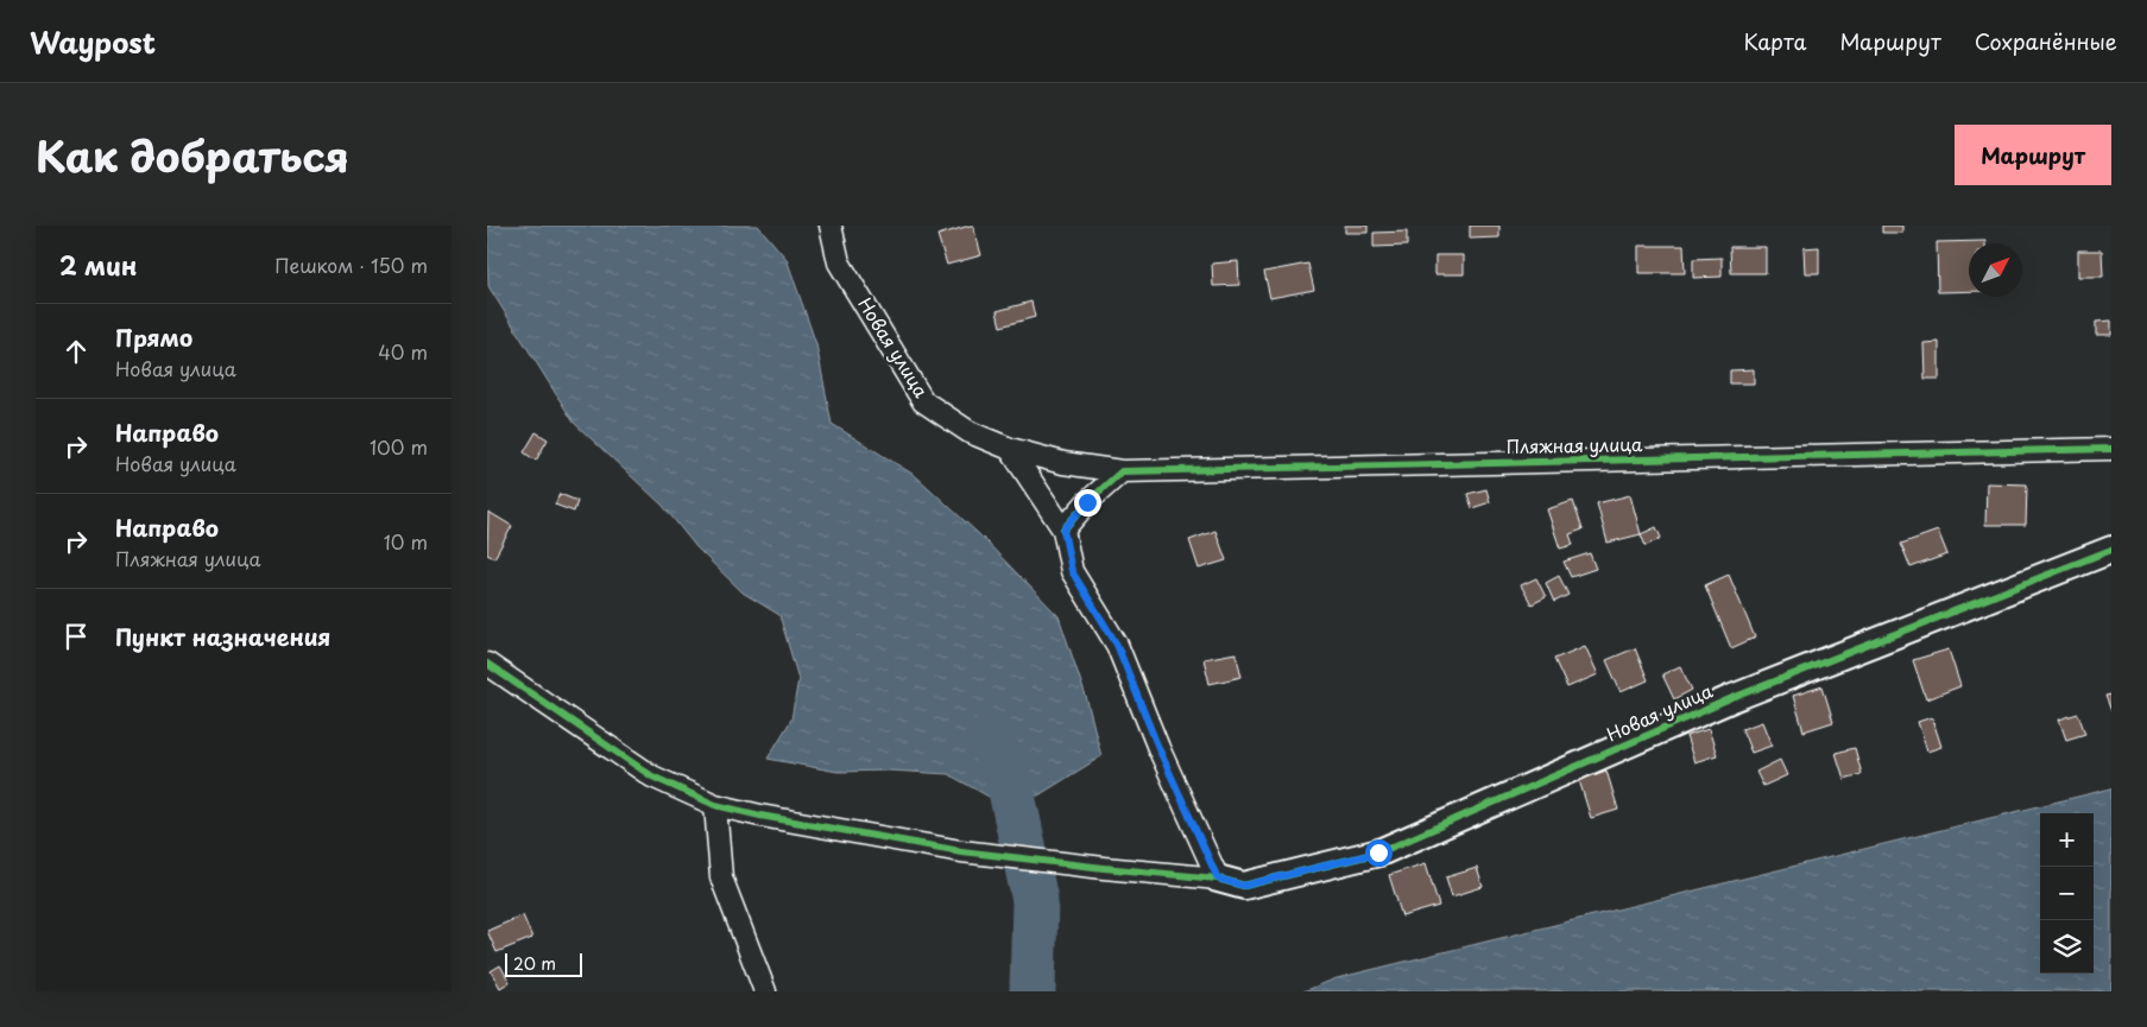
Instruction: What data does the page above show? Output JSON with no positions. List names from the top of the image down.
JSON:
{
  "streets": {
    "street": ["Новая улица", "Пляжная улица"]
  },
  "crossings": [
    ["Новая улица", "Пляжная улица"]
  ],
  "scale_bar": "20 m",
  "north": "top right",
  "page": {
    "header": "Waypost",
    "nav": ["Карта", "Маршрут", "Сохранённые"],
    "title": "Как добраться",
    "buttons": "Маршрут",
    "heading": ["2 мин", "Пешком · 150 m"],
    "list": [
      ["Прямо", "Новая улица", "40 m"],
      ["Направо", "Новая улица", "100 m"],
      ["Направо", "Пляжная улица", "10 m"],
      "Пункт назначения"
    ],
    "map_buttons": ["+", "−"],
    "scale": "20 m"
  }
}
